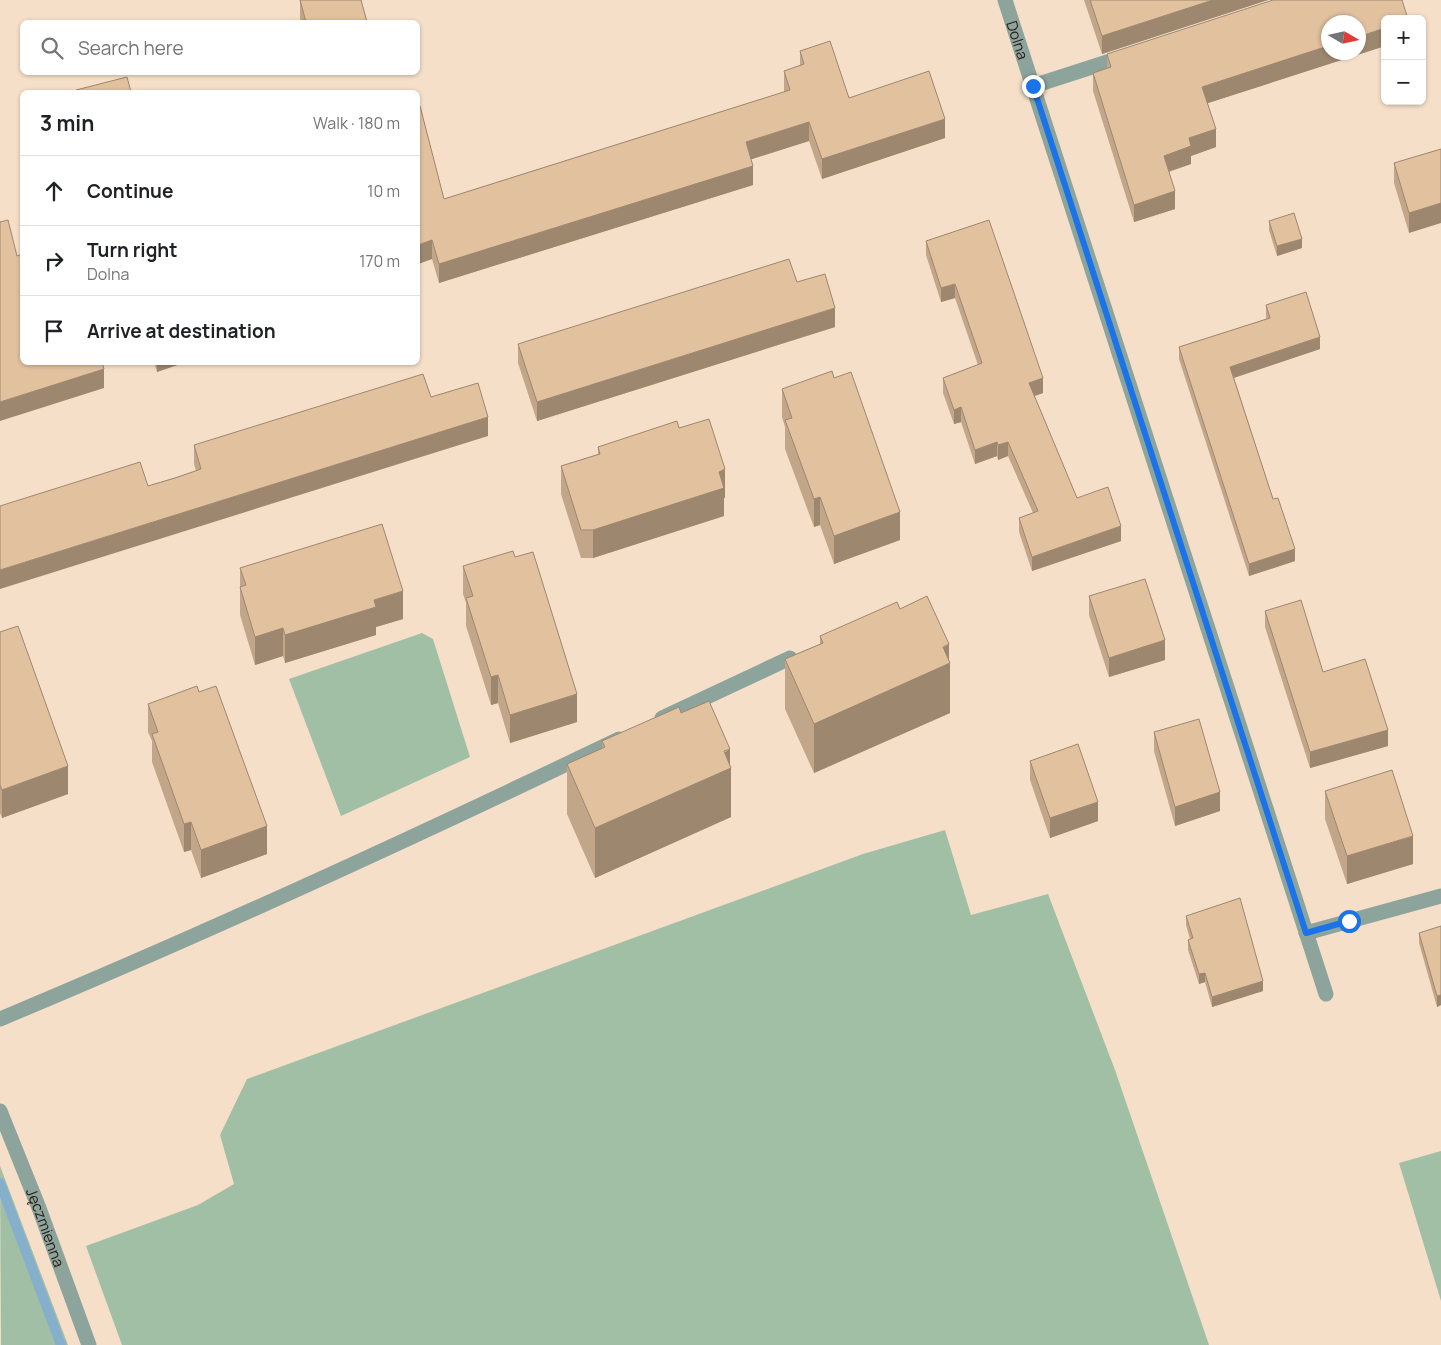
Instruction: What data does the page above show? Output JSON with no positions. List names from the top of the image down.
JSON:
{
  "streets": {
    "street": ["Dolna", "Jęczmienna"]
  },
  "north": "right",
  "page": {
    "map_buttons": ["+", "−"],
    "search": "Search here",
    "heading": ["3 min", "Walk · 180 m"],
    "list": [
      ["Continue", "10 m"],
      ["Turn right", "Dolna", "170 m"],
      "Arrive at destination"
    ]
  }
}
